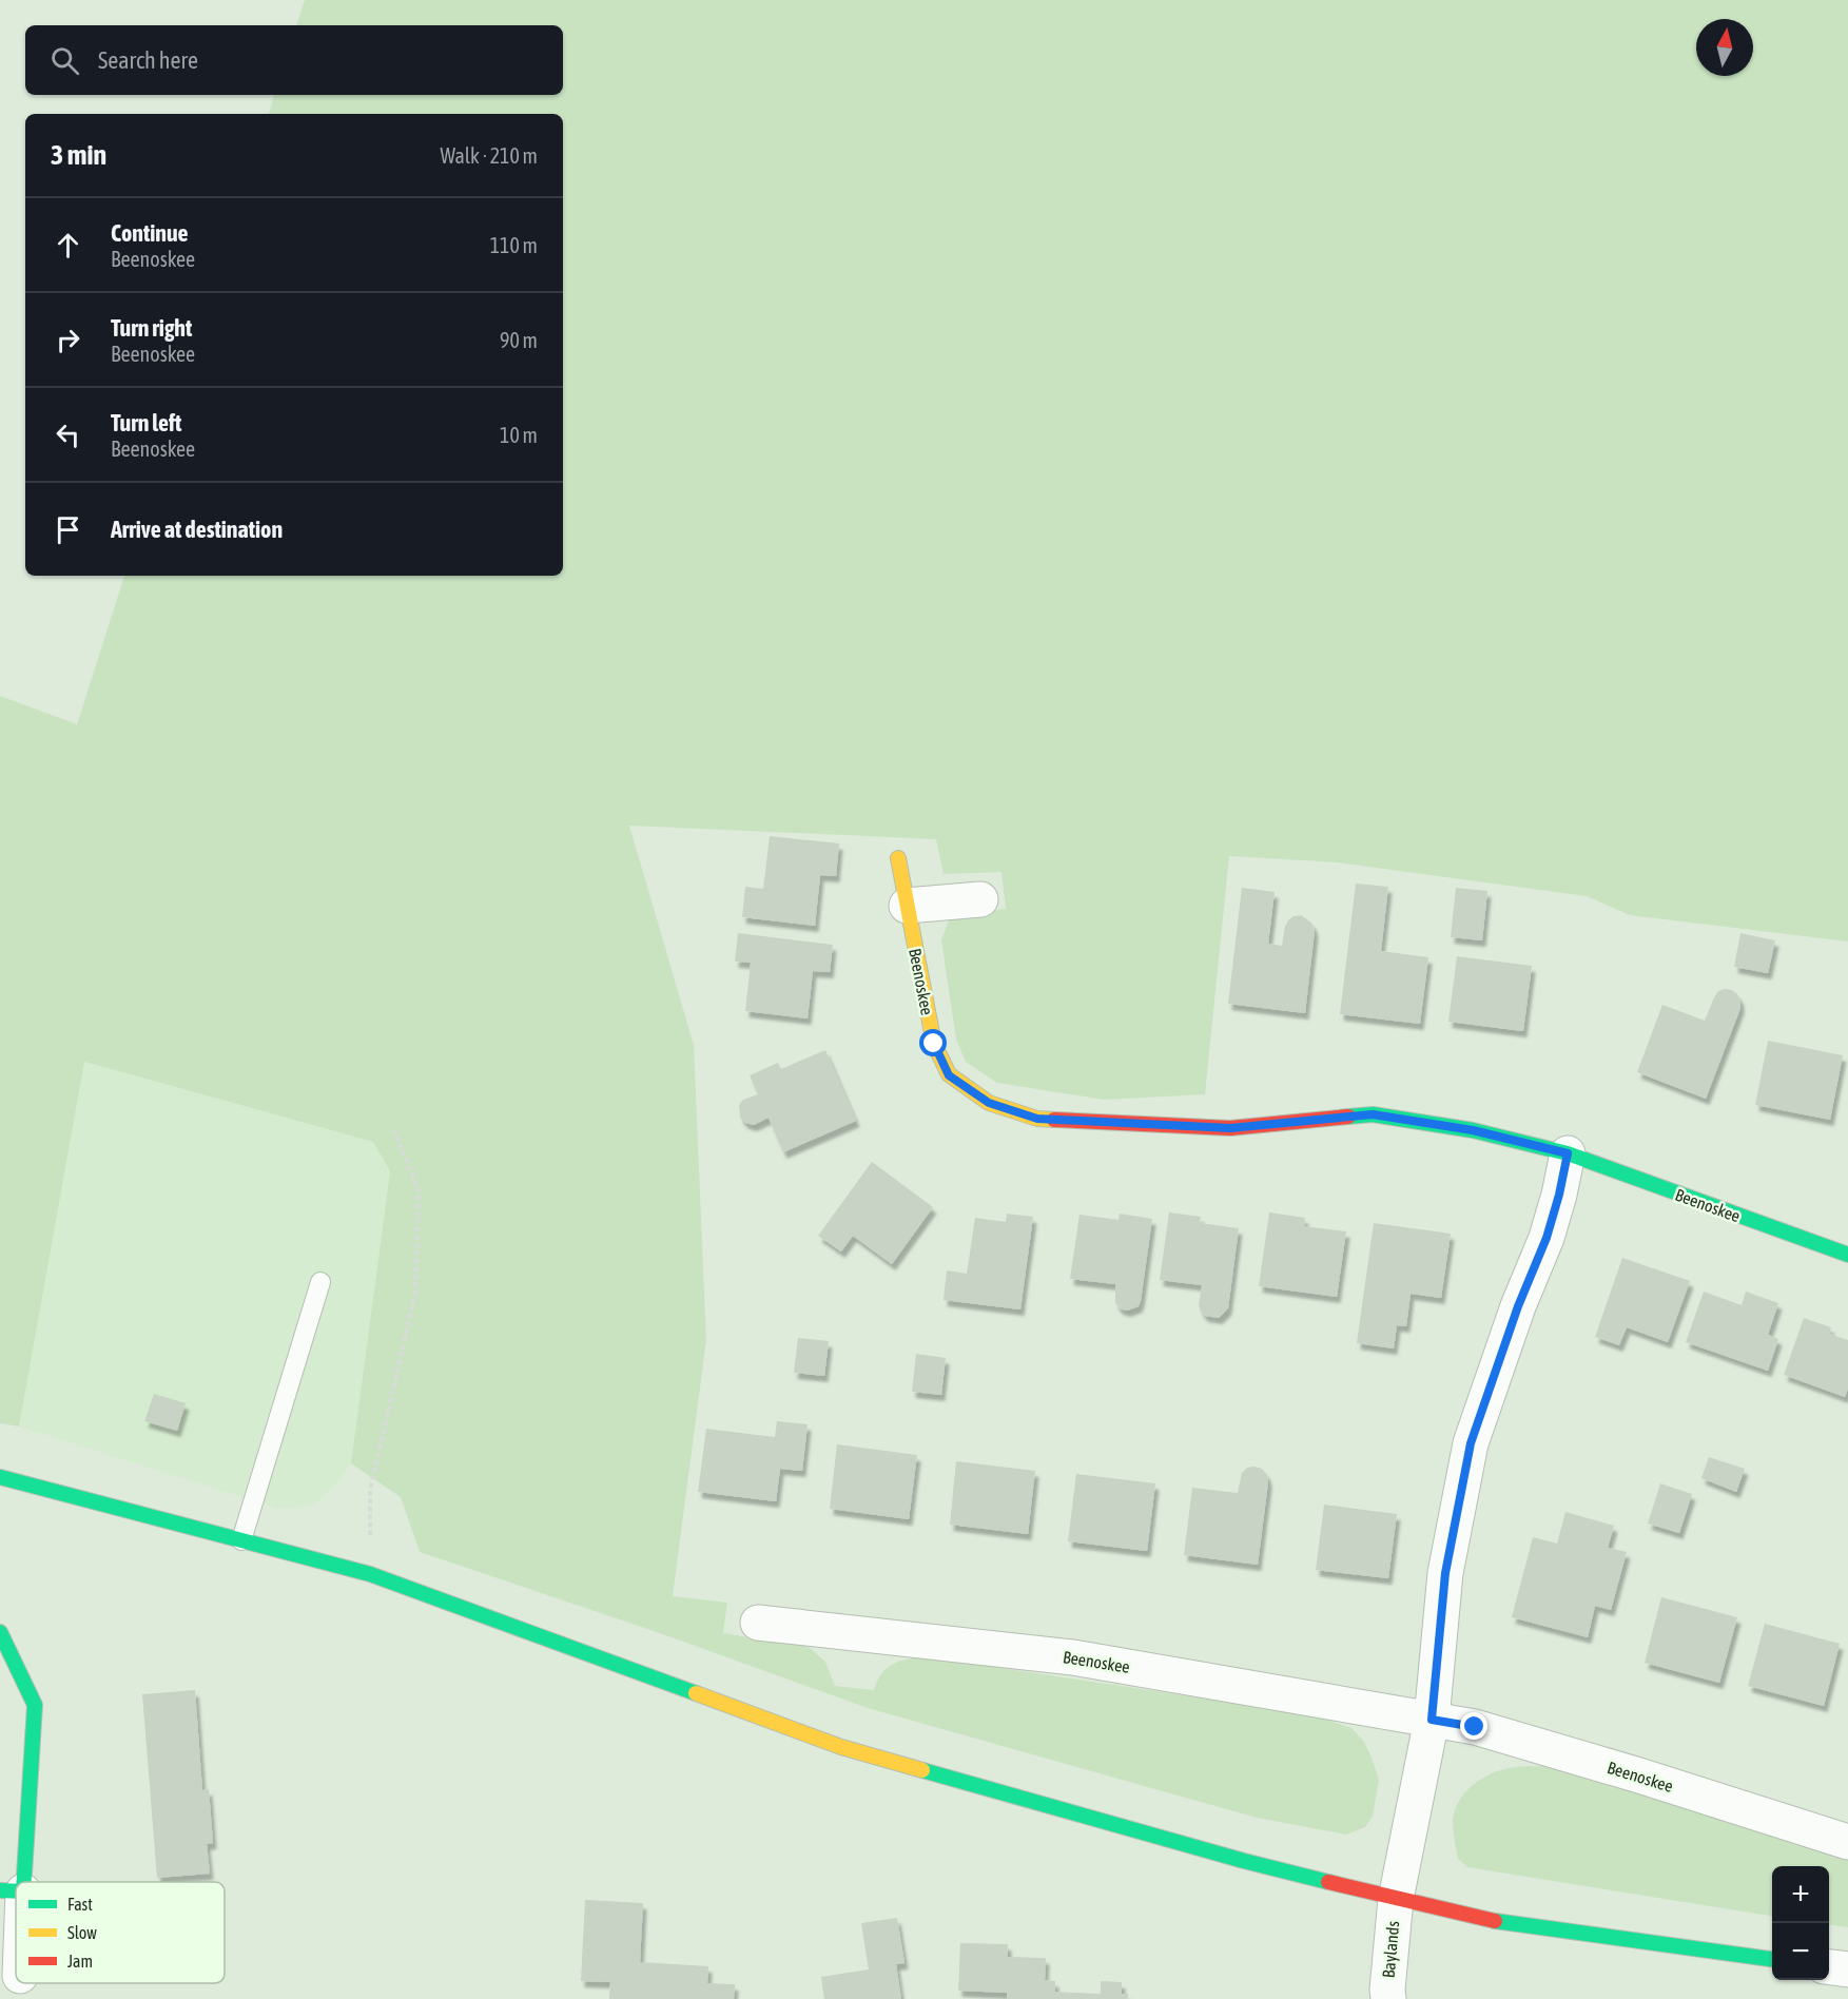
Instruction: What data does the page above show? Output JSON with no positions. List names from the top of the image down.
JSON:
{
  "streets": {
    "street": ["Beenoskee", "Baylands"]
  },
  "legend": ["Fast", "Slow", "Jam"],
  "north": "top",
  "page": {
    "search": "Search here",
    "heading": ["3 min", "Walk · 210 m"],
    "list": [
      ["Continue", "Beenoskee", "110 m"],
      ["Turn right", "Beenoskee", "90 m"],
      ["Turn left", "Beenoskee", "10 m"],
      "Arrive at destination"
    ],
    "map_buttons": ["+", "−"]
  }
}
